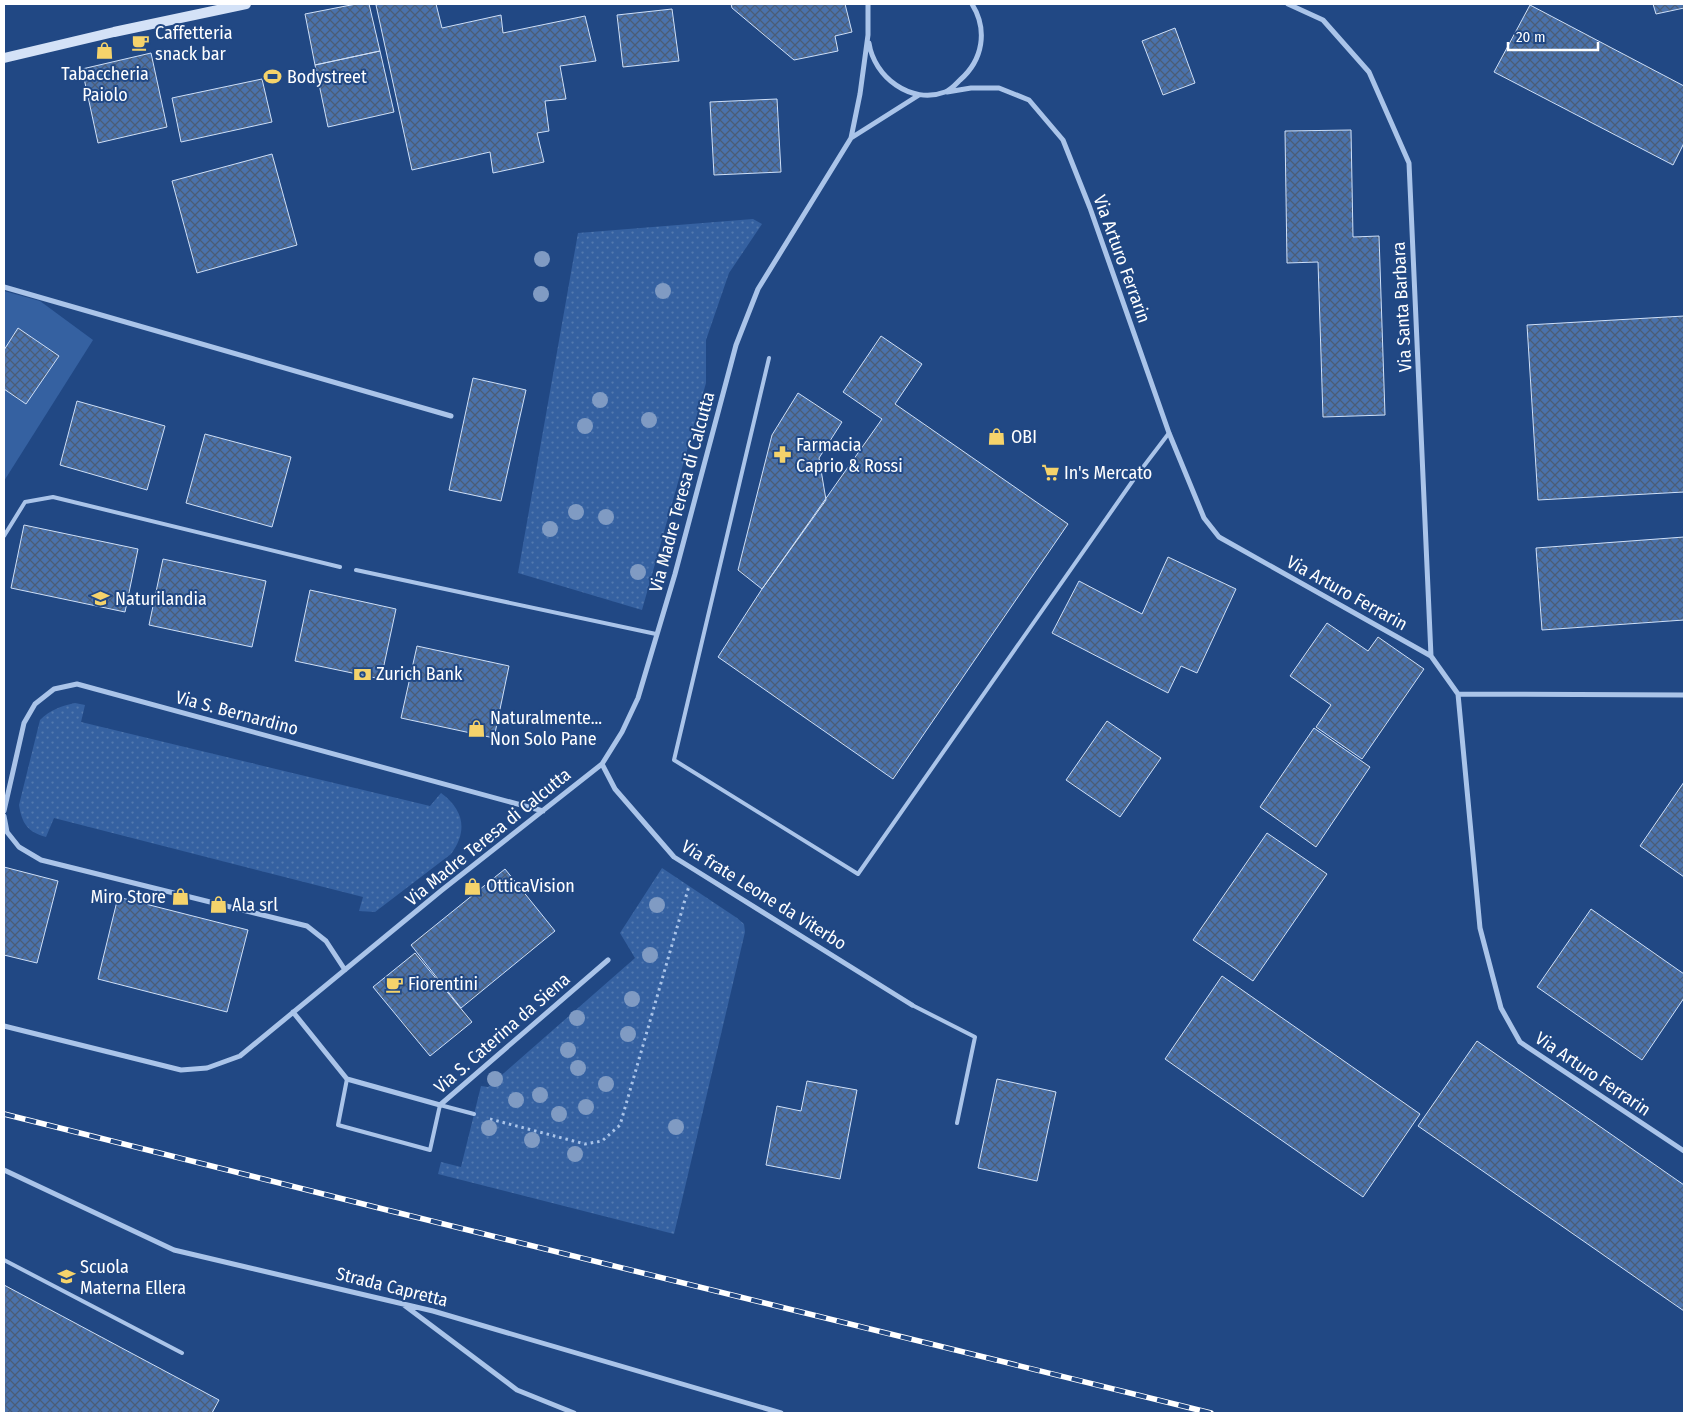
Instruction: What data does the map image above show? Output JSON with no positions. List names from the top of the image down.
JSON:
{
  "streets": {
    "street": [
      "Via Arturo Ferrarin",
      "Via Santa Barbara",
      "Via Madre Teresa di Calcutta",
      "Via S. Bernardino",
      "Via frate Leone da Viterbo",
      "Via S. Caterina da Siena",
      "Strada Capretta"
    ]
  },
  "crossings": [
    ["Via Arturo Ferrarin", "Via Santa Barbara"],
    ["Via Madre Teresa di Calcutta", "Via S. Bernardino"],
    ["Via Madre Teresa di Calcutta", "Via frate Leone da Viterbo"]
  ],
  "places": {
    "cafe": ["Caffetteria snack bar", "Fiorentini"],
    "shop": [
      "Tabaccheria Paiolo",
      "OBI",
      "Naturalmente... Non Solo Pane",
      "OtticaVision",
      "Miro Store",
      "Ala srl"
    ],
    "sports": ["Bodystreet"],
    "pharmacy": ["Farmacia Caprio & Rossi"],
    "supermarket": ["In's Mercato"],
    "school or university": ["Naturilandia", "Scuola Materna Ellera"],
    "bank": ["Zurich Bank"]
  },
  "scale_bar": "20 m"
}
